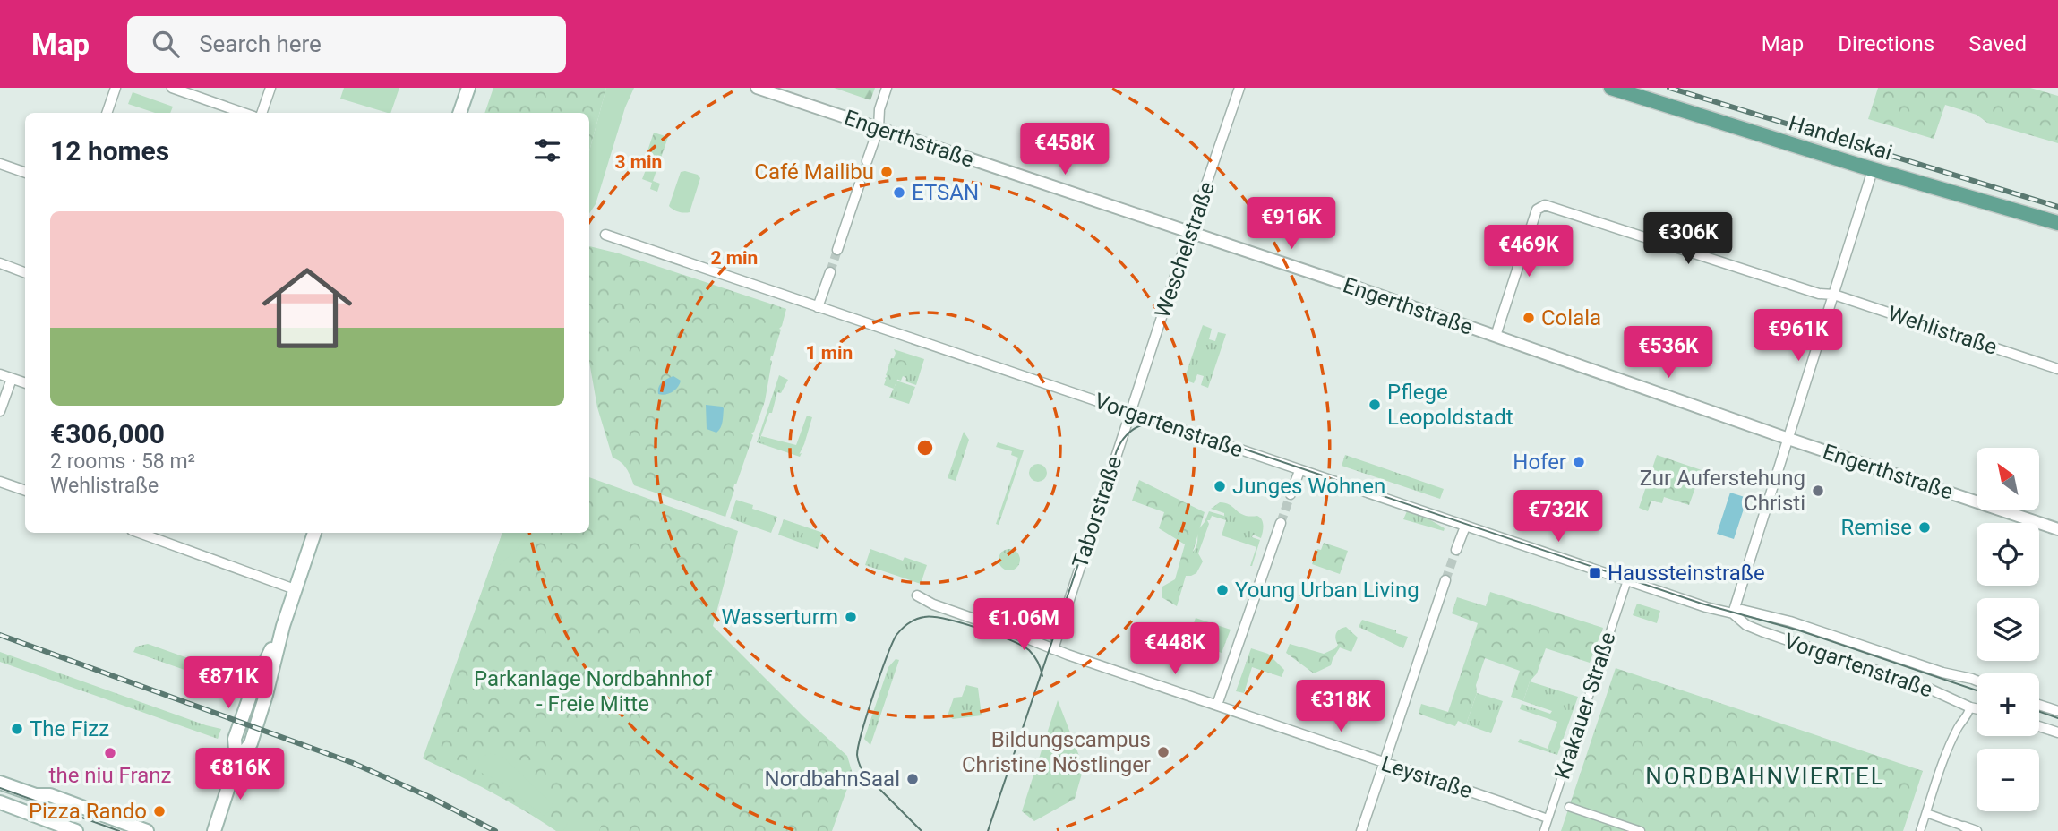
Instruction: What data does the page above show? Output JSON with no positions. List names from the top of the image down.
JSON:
{
  "streets": {
    "main road": ["Handelskai"],
    "street": [
      "Engerthstraße",
      "Weschelstraße",
      "Wehlistraße",
      "Vorgartenstraße",
      "Taborstraße",
      "Krakauer Straße",
      "Leystraße"
    ]
  },
  "crossings": [
    ["Engerthstraße", "Weschelstraße"],
    ["Engerthstraße", "Wehlistraße"],
    ["Weschelstraße", "Vorgartenstraße"],
    ["Weschelstraße", "Taborstraße"],
    ["Vorgartenstraße", "Taborstraße"],
    ["Vorgartenstraße", "Krakauer Straße"],
    ["Taborstraße", "Leystraße"],
    ["Krakauer Straße", "Leystraße"]
  ],
  "districts": ["NORDBAHNVIERTEL"],
  "parks": ["Parkanlage Nordbahnhof - Freie Mitte"],
  "places": {
    "other": [
      "Café Mailibu",
      "ETSAN",
      "Colala",
      "Pflege Leopoldstadt",
      "Hofer",
      "Junges Wohnen",
      "Zur Auferstehung Christi",
      "Remise",
      "Young Urban Living",
      "Wasserturm",
      "The Fizz",
      "Bildungscampus Christine Nöstlinger",
      "the niu Franz",
      "NordbahnSaal",
      "Pizza Rando"
    ],
    "transit": ["Haussteinstraße"]
  },
  "north": "top left",
  "page": {
    "header": "Map",
    "search": "Search here",
    "nav": ["Map", "Directions", "Saved"],
    "heading": "12 homes",
    "price": [
      "€458K",
      "€916K",
      "€306K",
      "€469K",
      "€961K",
      "€536K",
      "€732K",
      "€1.06M",
      "€448K",
      "€871K",
      "€318K",
      "€816K"
    ],
    "list": [
      {
        "name": "€306,000",
        "note": "2 rooms · 58 m² · Wehlistraße"
      }
    ],
    "map_buttons": ["+", "−"]
  },
  "rings": ["3 min", "2 min", "1 min"]
}
